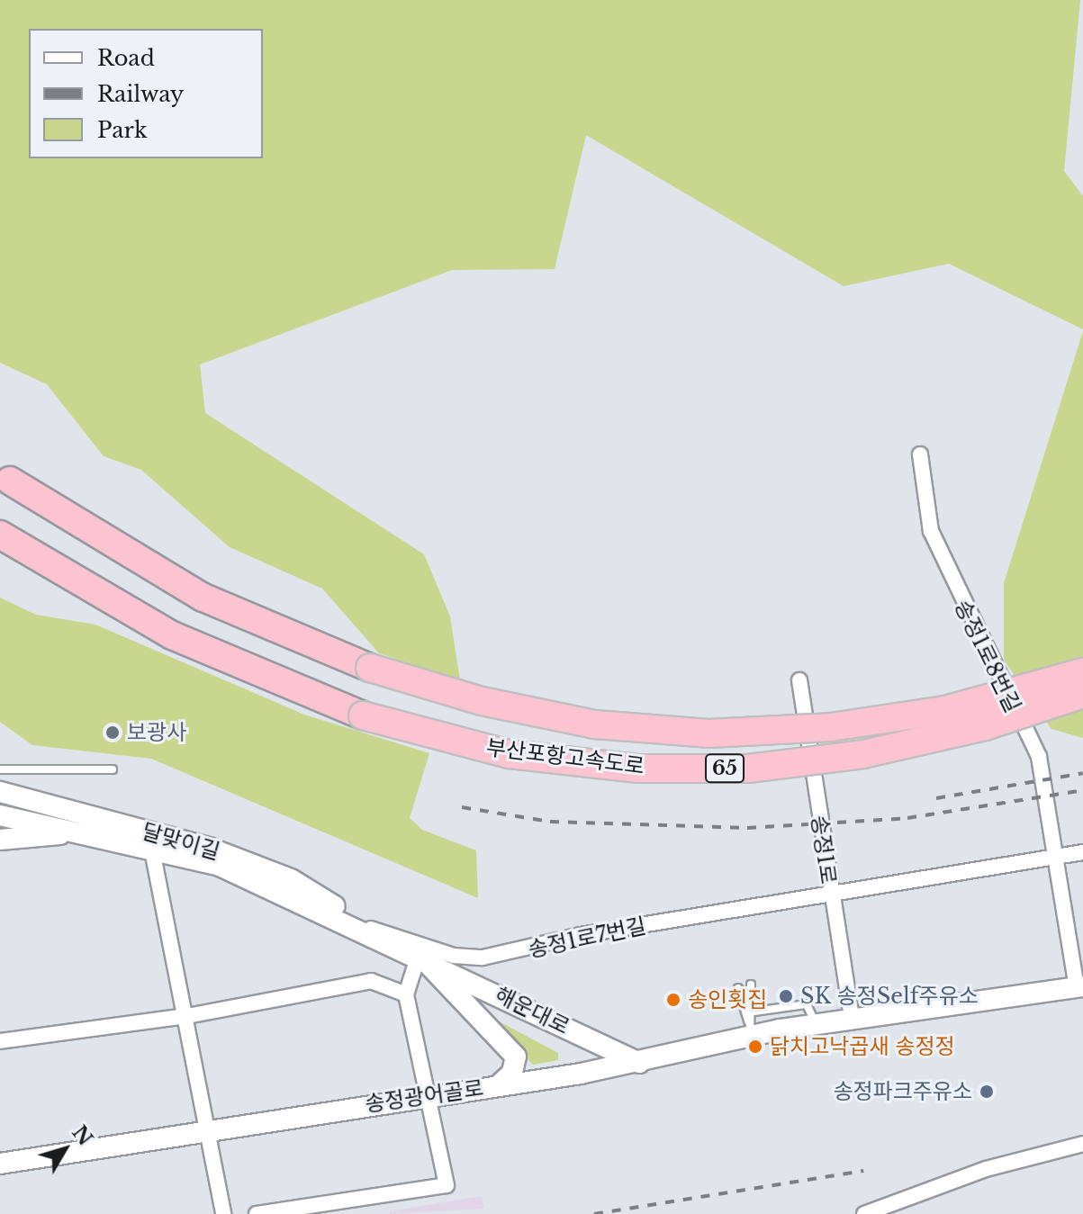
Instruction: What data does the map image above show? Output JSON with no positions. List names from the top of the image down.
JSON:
{
  "streets": {
    "highway": ["부산포항고속도로", "65"],
    "main road": ["달맞이길", "해운대로", "송정광어골로"],
    "street": ["송정1로8번길", "송정1로", "송정1로7번길"]
  },
  "crossings": [
    ["달맞이길", "송정1로7번길"],
    ["달맞이길", "해운대로"],
    ["송정1로", "송정1로7번길"],
    ["송정1로7번길", "해운대로"],
    ["해운대로", "송정광어골로"]
  ],
  "places": [
    "보광사",
    "SK 송정Self주유소",
    "송인횟집",
    "닭치고낙곱새 송정정",
    "송정파크주유소"
  ],
  "legend": ["Road", "Railway", "Park"],
  "north": "top right"
}
